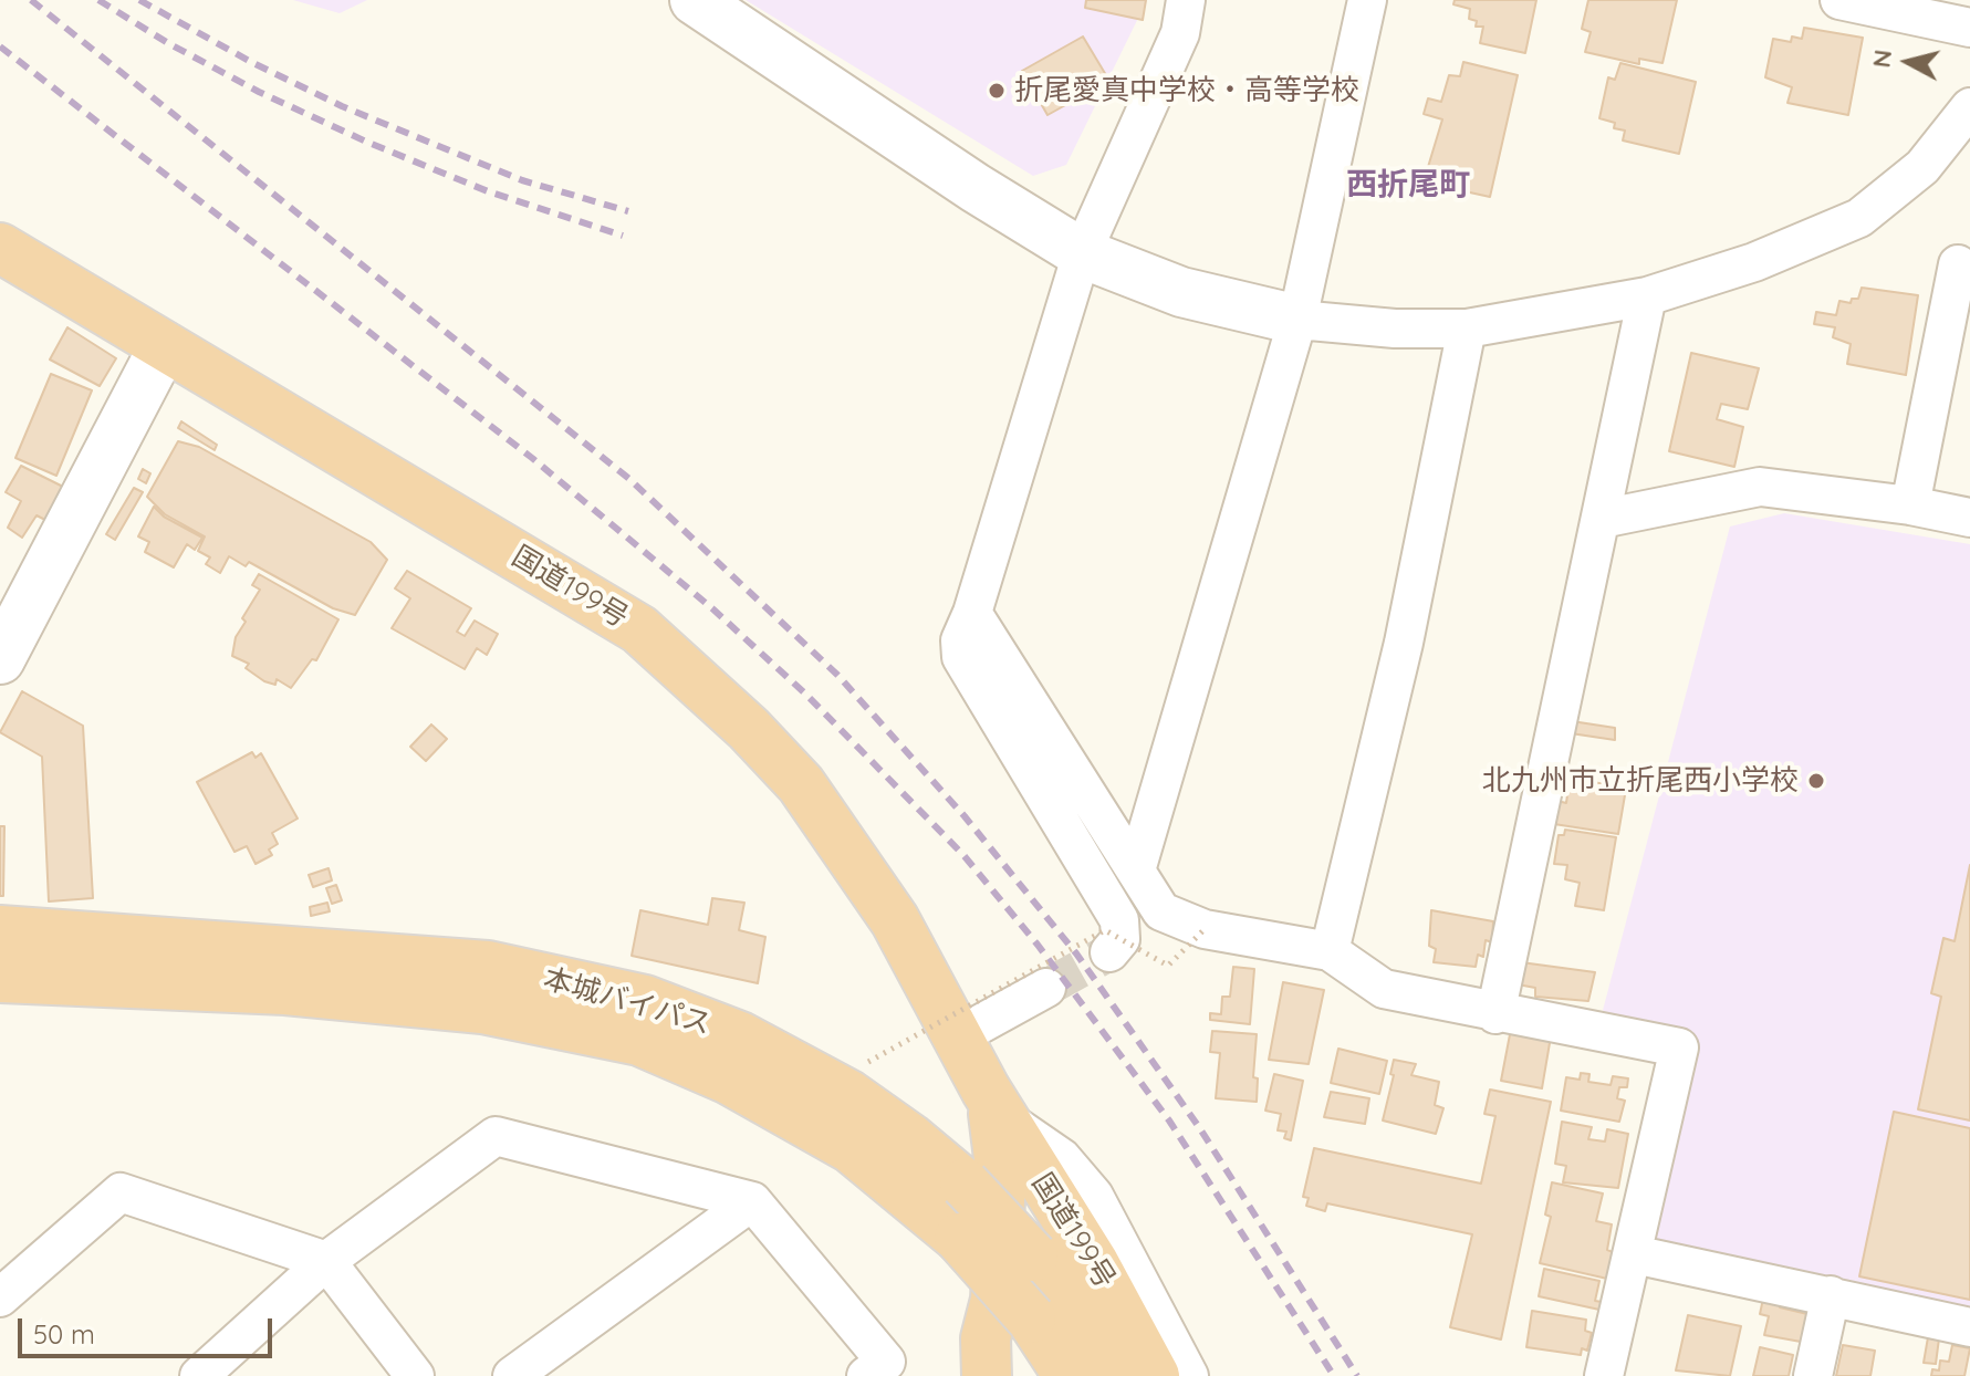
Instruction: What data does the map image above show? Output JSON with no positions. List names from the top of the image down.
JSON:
{
  "streets": {
    "highway": ["国道199号", "本城バイパス"]
  },
  "crossings": [
    ["国道199号", "本城バイパス"]
  ],
  "districts": ["西折尾町"],
  "places": ["折尾愛真中学校・高等学校", "北九州市立折尾西小学校"],
  "scale_bar": "50 m",
  "north": "left"
}
